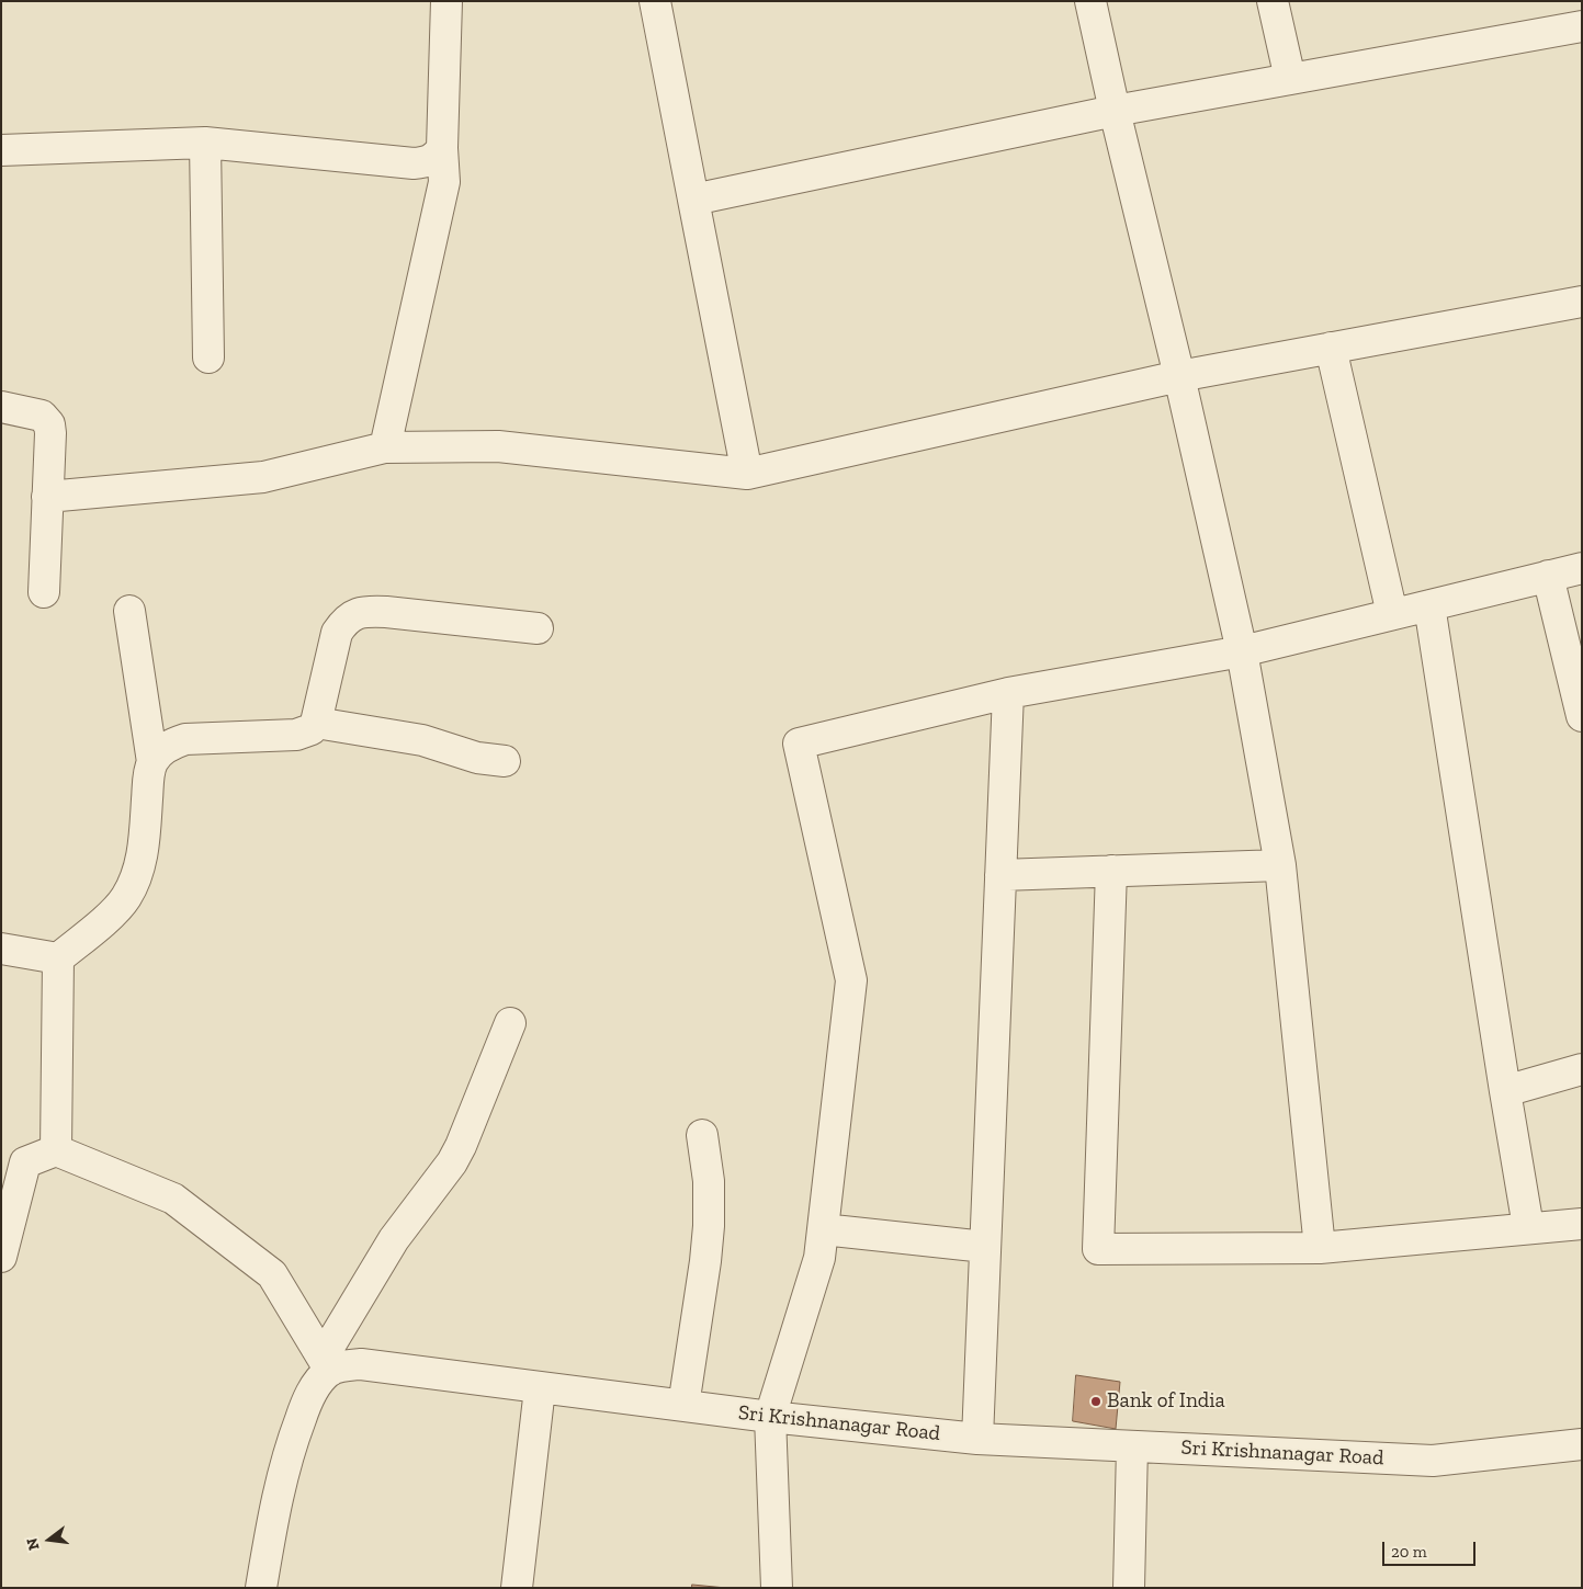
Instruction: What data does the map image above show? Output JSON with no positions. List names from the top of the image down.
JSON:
{
  "streets": {
    "street": ["Sri Krishnanagar Road"]
  },
  "places": ["Bank of India"],
  "scale_bar": "20 m",
  "north": "left"
}
